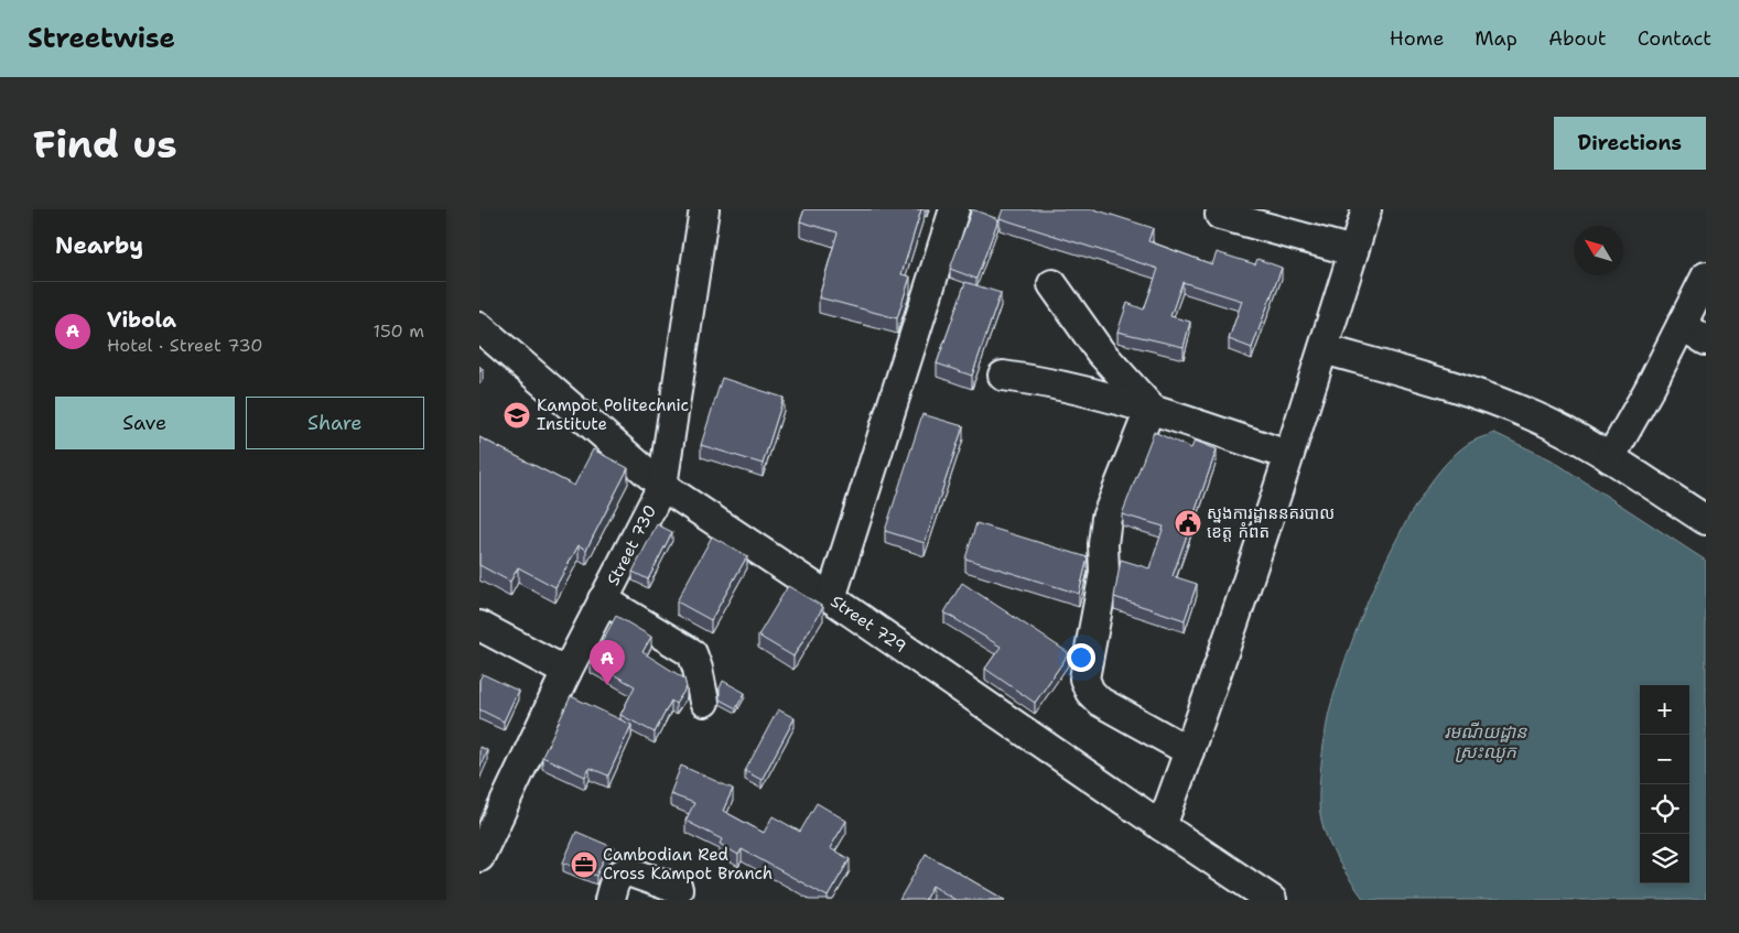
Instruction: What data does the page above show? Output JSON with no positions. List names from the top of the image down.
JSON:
{
  "streets": {
    "street": ["Street 730", "Street 729"]
  },
  "crossings": [
    ["Street 730", "Street 729"]
  ],
  "water": ["រមណីយដ្ឋាន ស្រះឈូក"],
  "places": {
    "school or university": ["Kampot Politechnic Institute"],
    "public building": ["ស្នងការដ្ឋាននគរបាល ខេត្ត កំពត"],
    "office": ["Cambodian Red Cross Kampot Branch"]
  },
  "north": "top left",
  "page": {
    "header": "Streetwise",
    "nav": [
      "Home",
      "Map",
      "About",
      "Contact"
    ],
    "buttons": [
      "Directions",
      ["Save", "Share"]
    ],
    "title": "Find us",
    "heading": "Nearby",
    "list": [
      {
        "mark": "A",
        "name": "Vibola",
        "note": "Hotel · Street 730",
        "value": "150 m"
      }
    ],
    "pins": "A",
    "map_buttons": ["+", "−"]
  }
}
